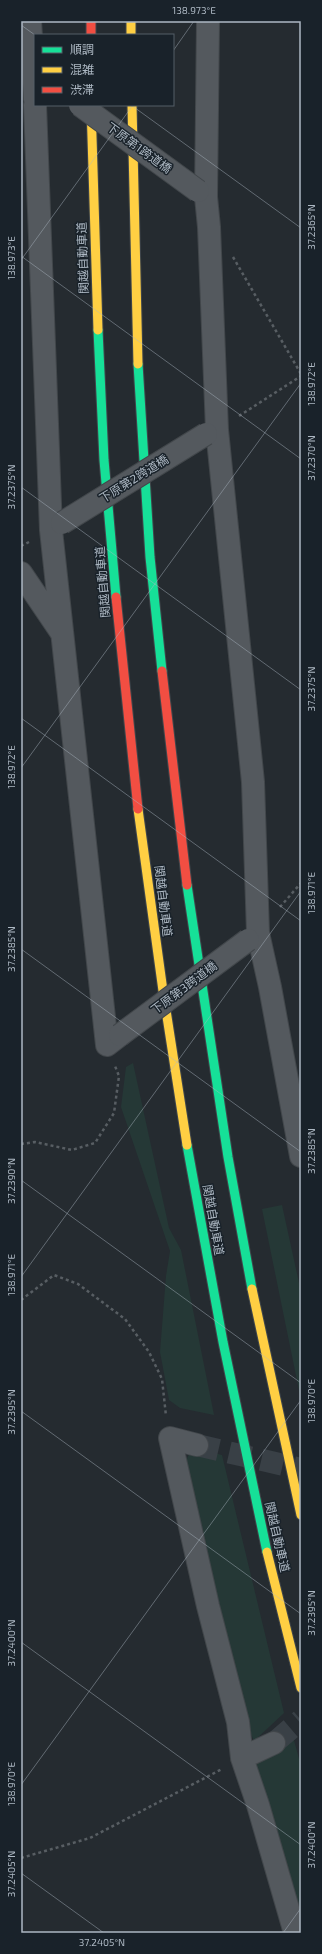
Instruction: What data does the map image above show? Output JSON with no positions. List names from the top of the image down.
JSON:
{
  "streets": {
    "highway": ["関越自動車道"],
    "street": ["下原第1跨道橋", "下原第2跨道橋", "下原第3跨道橋"]
  },
  "legend": ["順調", "混雑", "渋滞"],
  "coordinates": [
    "138.973°E",
    "37.2365°N",
    "138.972°E",
    "37.2370°N",
    "37.2375°N",
    "138.971°E",
    "37.2385°N",
    "37.2390°N",
    "138.970°E",
    "37.2395°N",
    "37.2400°N",
    "37.2405°N"
  ]
}
